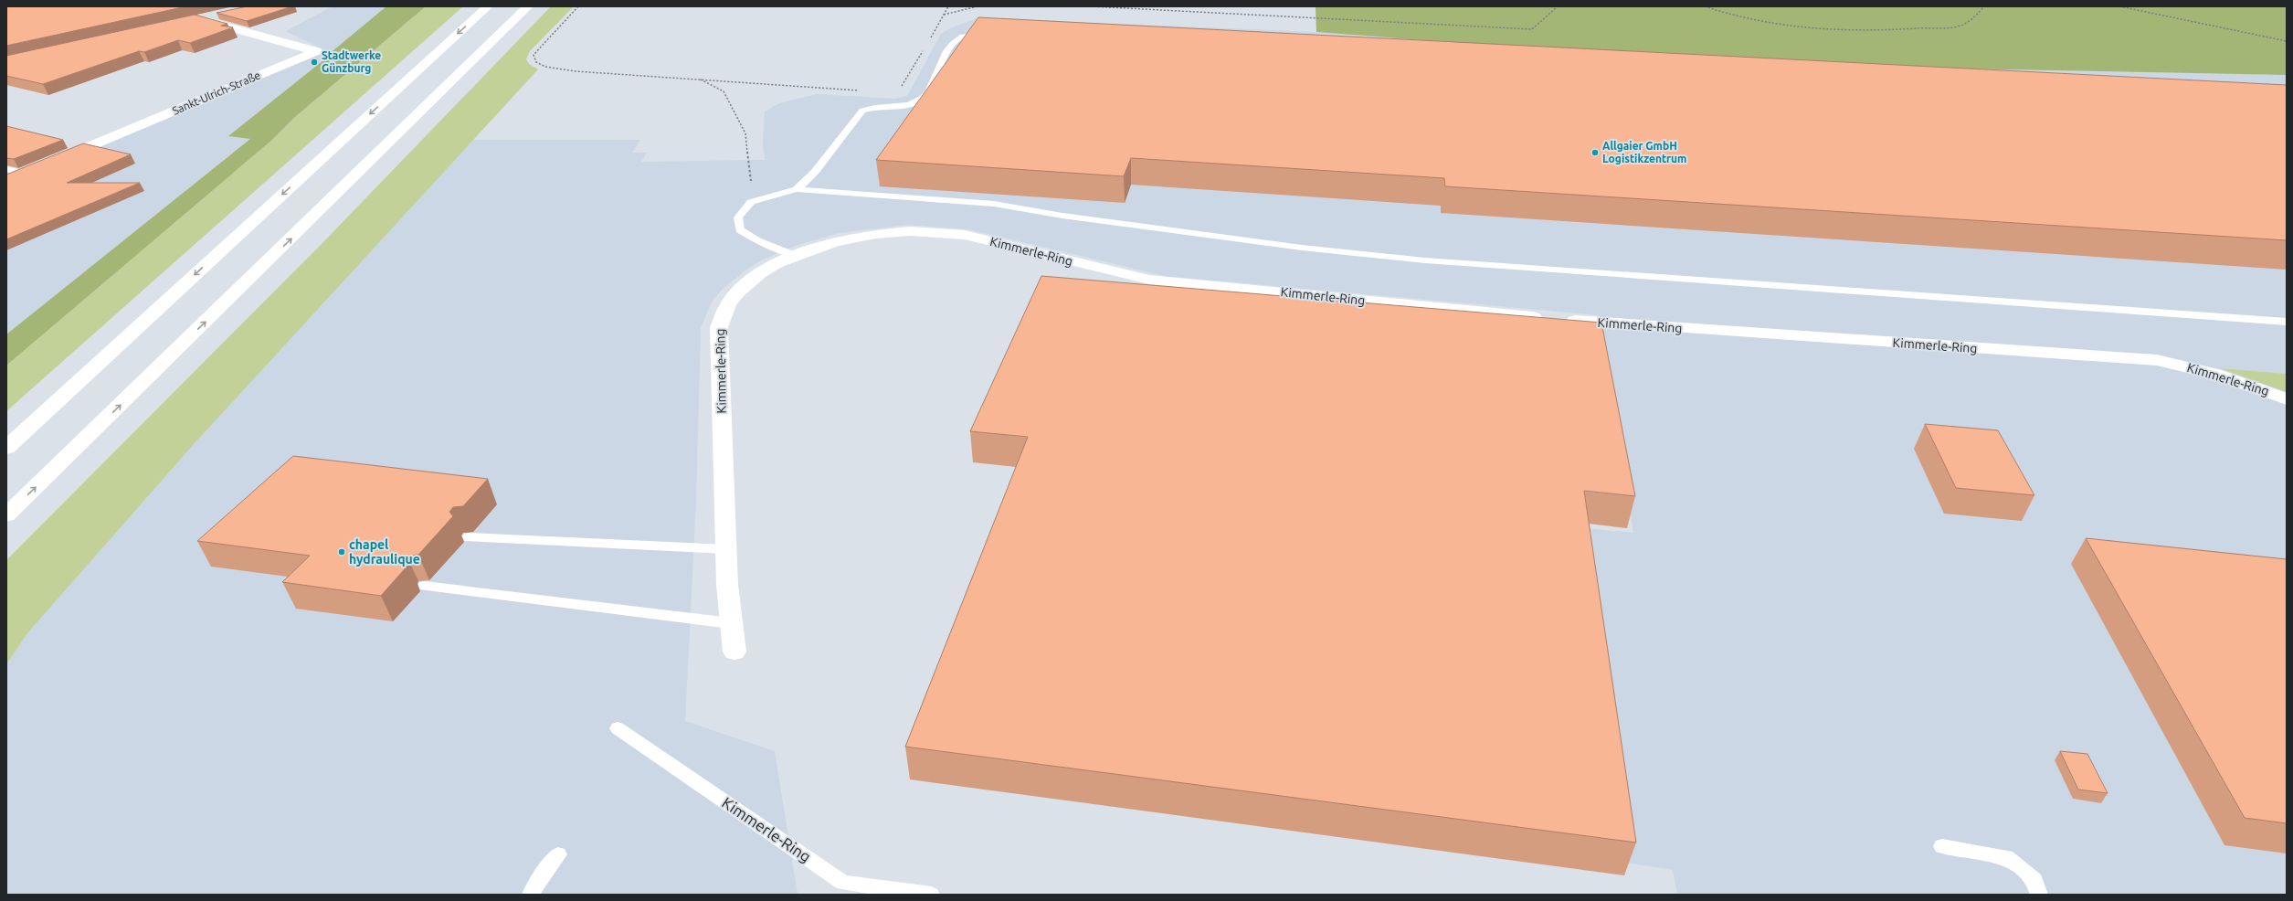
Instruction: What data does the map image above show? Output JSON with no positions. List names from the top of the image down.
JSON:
{
  "streets": {
    "main road": ["Sankt-Ulrich-Straße", "Kimmerle-Ring"]
  },
  "places": ["Stadtwerke Günzburg", "Allgaier GmbH Logistikzentrum", "chapel hydraulique"]
}
